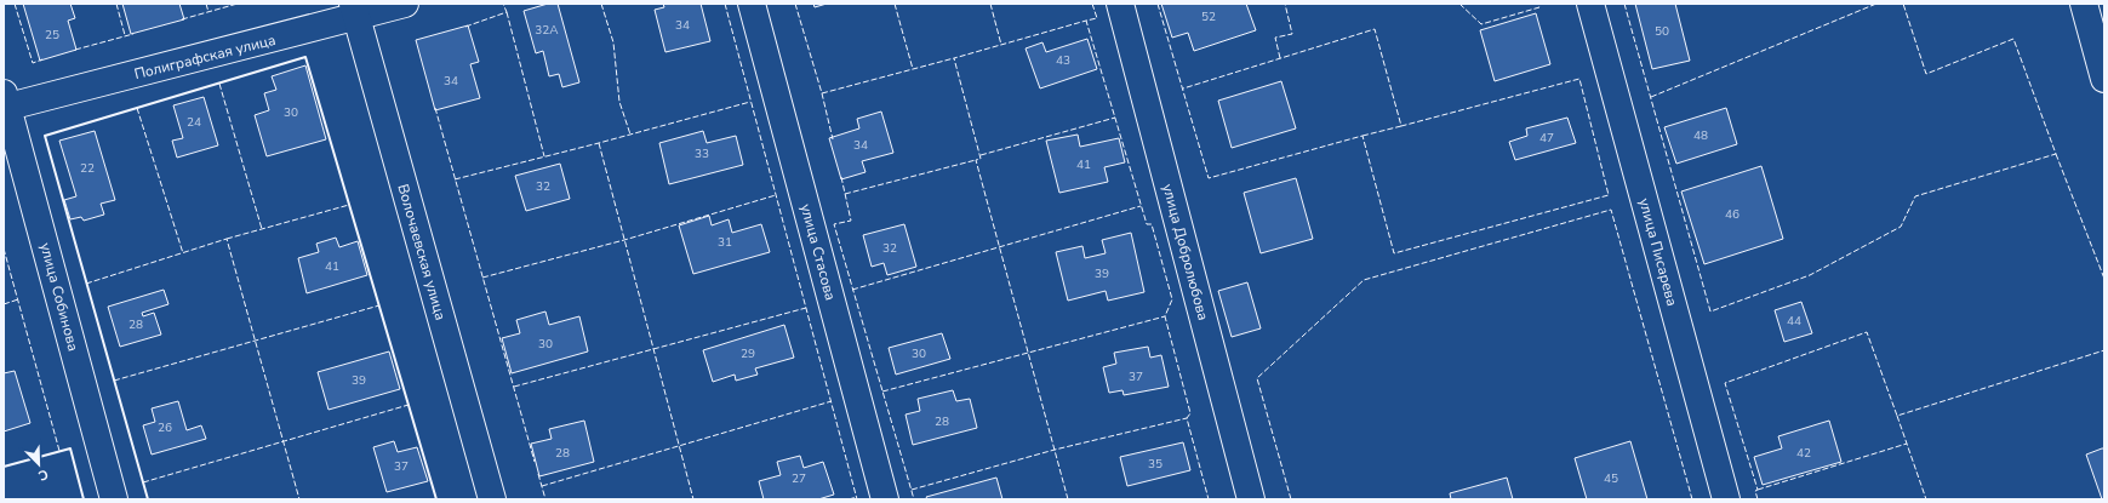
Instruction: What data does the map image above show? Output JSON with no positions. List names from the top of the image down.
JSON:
{
  "streets": {
    "street": [
      "Полиграфская улица",
      "Волочаевская улица",
      "улица Стасова",
      "улица Добролюбова",
      "улица Писарева",
      "улица Собинова"
    ]
  },
  "crossings": [
    ["Полиграфская улица", "Волочаевская улица"],
    ["Полиграфская улица", "улица Собинова"]
  ],
  "house_numbers": [
    "52",
    "34",
    "32А",
    "50",
    "25",
    "43",
    "34",
    "30",
    "24",
    "48",
    "47",
    "34",
    "33",
    "41",
    "22",
    "32",
    "46",
    "31",
    "32",
    "41",
    "39",
    "44",
    "28",
    "30",
    "29",
    "30",
    "37",
    "39",
    "28",
    "26",
    "28",
    "42",
    "35",
    "37",
    "27",
    "45"
  ],
  "north": "bottom right"
}
